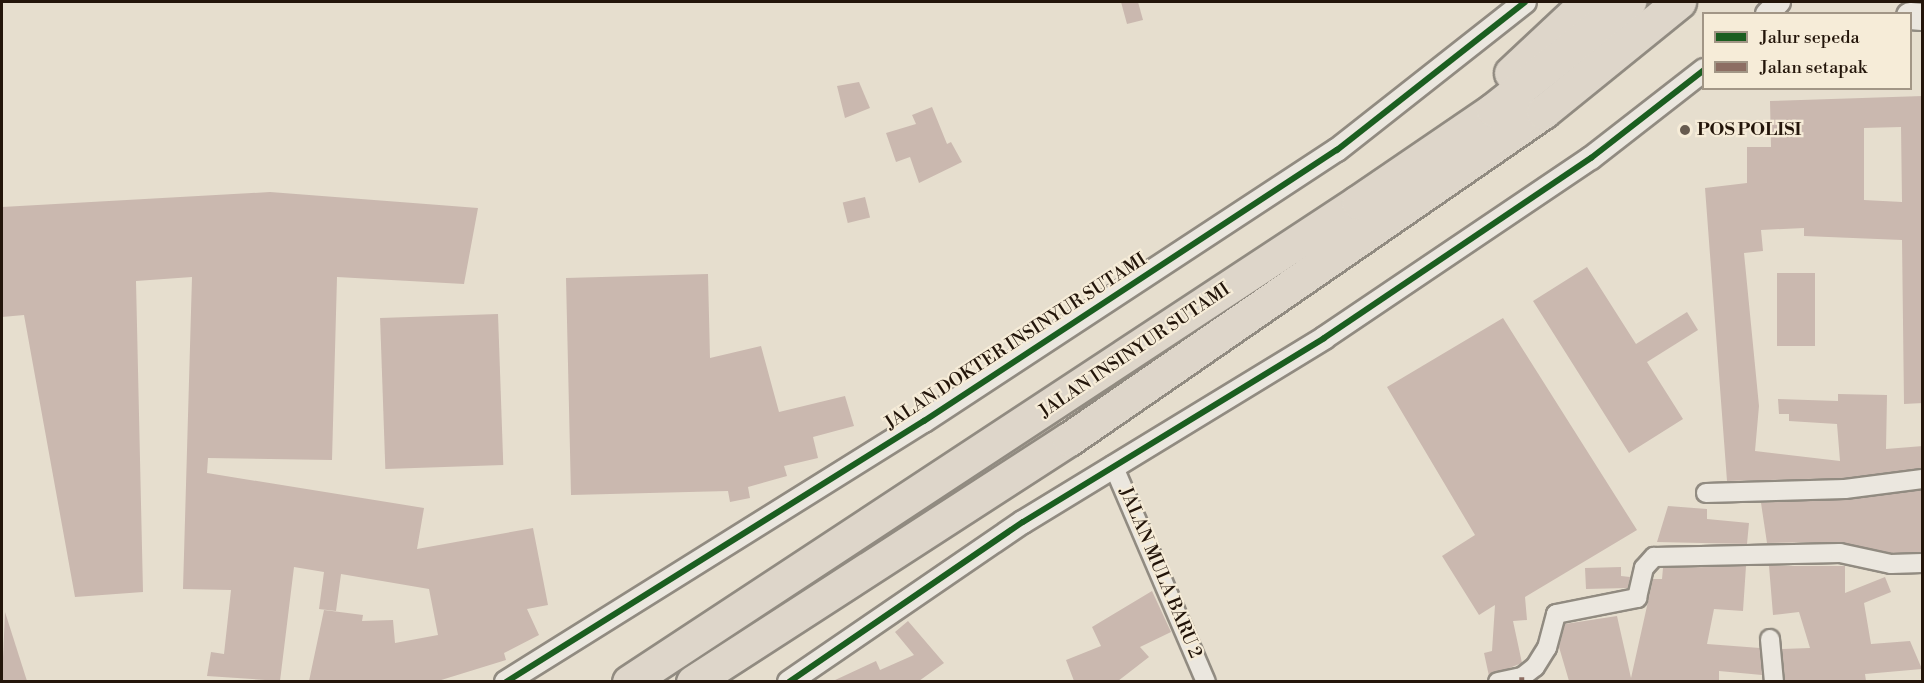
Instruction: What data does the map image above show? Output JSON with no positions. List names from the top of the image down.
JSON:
{
  "streets": {
    "highway": ["JALAN INSINYUR SUTAMI"],
    "street": ["JALAN DOKTER INSINYUR SUTAMI", "JALAN MULA BARU 2"]
  },
  "places": ["POS POLISI"],
  "legend": ["Jalur sepeda", "Jalan setapak"]
}
